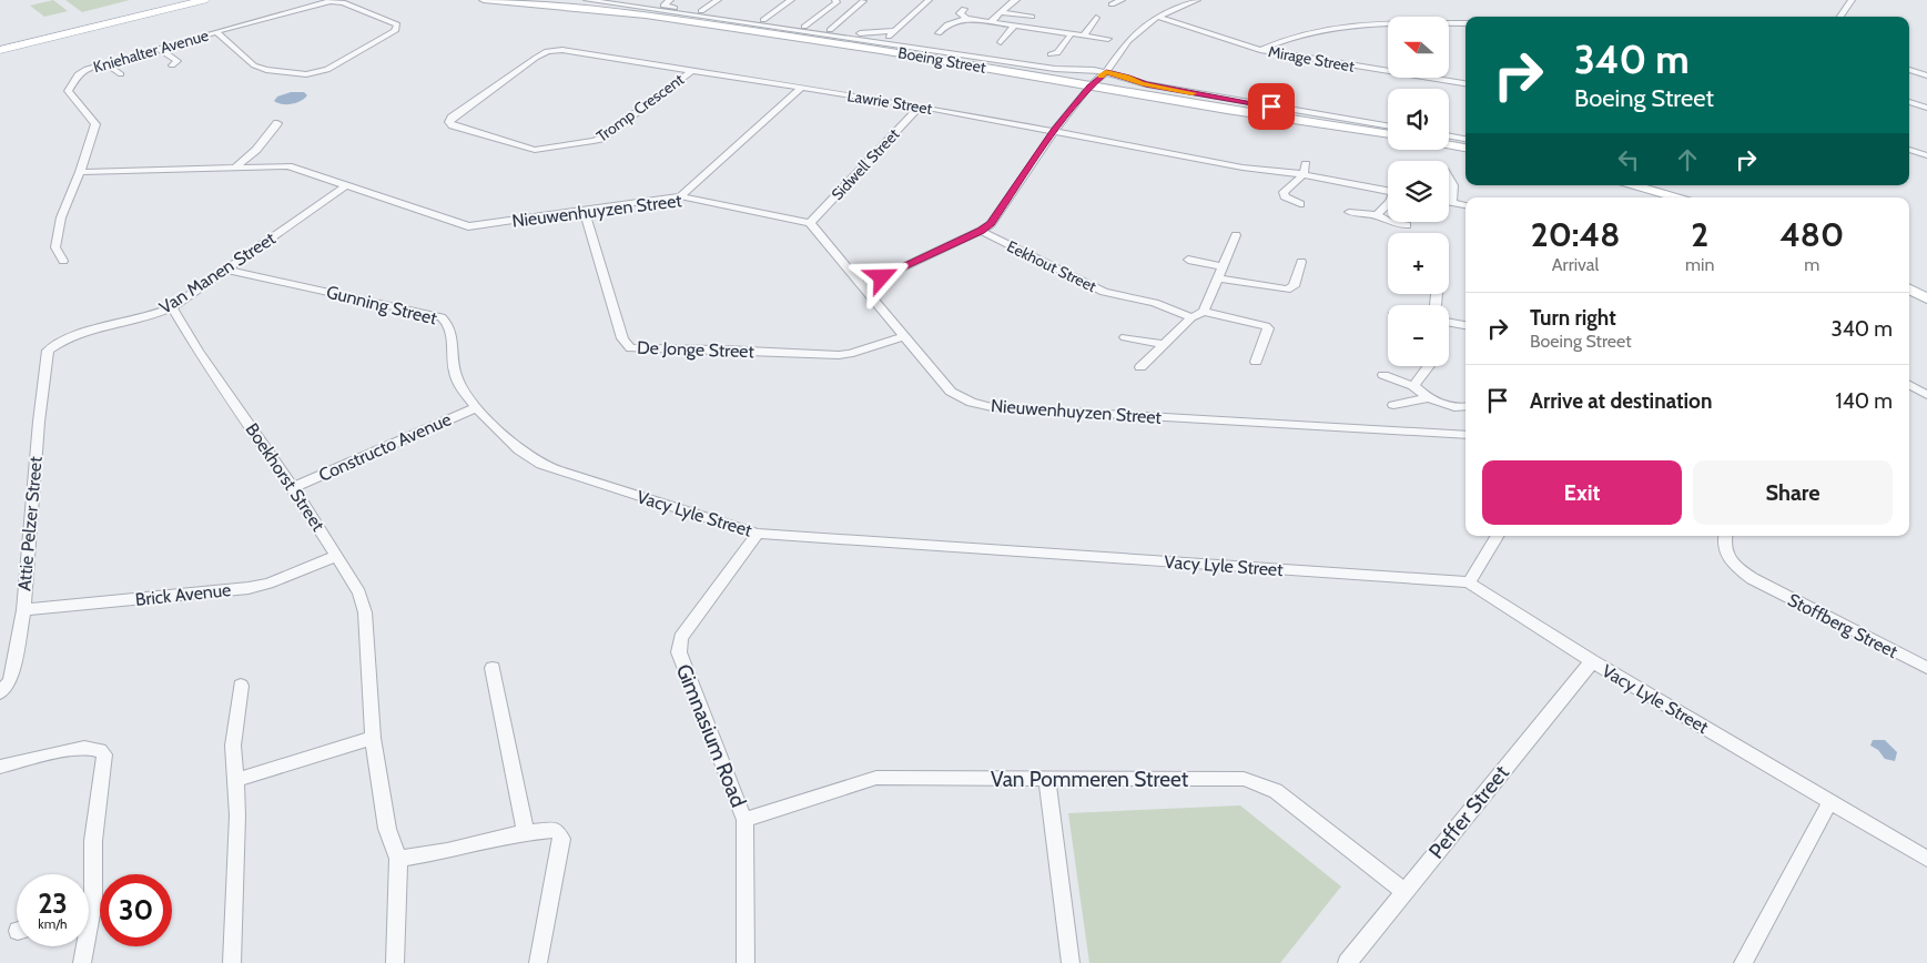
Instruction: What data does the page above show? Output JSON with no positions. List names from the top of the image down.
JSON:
{
  "streets": {
    "main road": ["Boeing Street"],
    "street": [
      "Kniehalter Avenue",
      "Mirage Street",
      "Lawrie Street",
      "Tromp Crescent",
      "Sidwell Street",
      "Nieuwenhuyzen Street",
      "Eekhout Street",
      "Van Manen Street",
      "Gunning Street",
      "De Jonge Street",
      "Constructo Avenue",
      "Boekhorst Street",
      "Vacy Lyle Street",
      "Attie Pelzer Street",
      "Brick Avenue",
      "Stoffberg Street",
      "Gimnasium Road",
      "Van Pommeren Street",
      "Peffer Street"
    ]
  },
  "crossings": [
    ["Kniehalter Avenue", "Nieuwenhuyzen Street"],
    ["Lawrie Street", "Tromp Crescent"],
    ["Lawrie Street", "Sidwell Street"],
    ["Sidwell Street", "Nieuwenhuyzen Street"],
    ["Nieuwenhuyzen Street", "Van Manen Street"],
    ["Nieuwenhuyzen Street", "De Jonge Street"],
    ["Van Manen Street", "Gunning Street"],
    ["Van Manen Street", "Boekhorst Street"],
    ["Van Manen Street", "Attie Pelzer Street"],
    ["Gunning Street", "Constructo Avenue"],
    ["Gunning Street", "Vacy Lyle Street"],
    ["Constructo Avenue", "Boekhorst Street"],
    ["Constructo Avenue", "Vacy Lyle Street"],
    ["Boekhorst Street", "Brick Avenue"],
    ["Vacy Lyle Street", "Gimnasium Road"],
    ["Vacy Lyle Street", "Peffer Street"],
    ["Attie Pelzer Street", "Brick Avenue"],
    ["Gimnasium Road", "Van Pommeren Street"],
    ["Van Pommeren Street", "Peffer Street"]
  ],
  "north": "left",
  "page": {
    "map_buttons": ["+", "−"],
    "turn": ["340 m", "Boeing Street"],
    "eta": [
      "20:48",
      "Arrival",
      "2",
      "min",
      "480",
      "m"
    ],
    "list": [
      {
        "name": "Turn right",
        "note": "Boeing Street",
        "value": "340 m"
      },
      {
        "name": "Arrive at destination",
        "value": "140 m"
      }
    ],
    "buttons": ["Exit", "Share"],
    "speed": "23 km/h",
    "limit": "30"
  }
}
